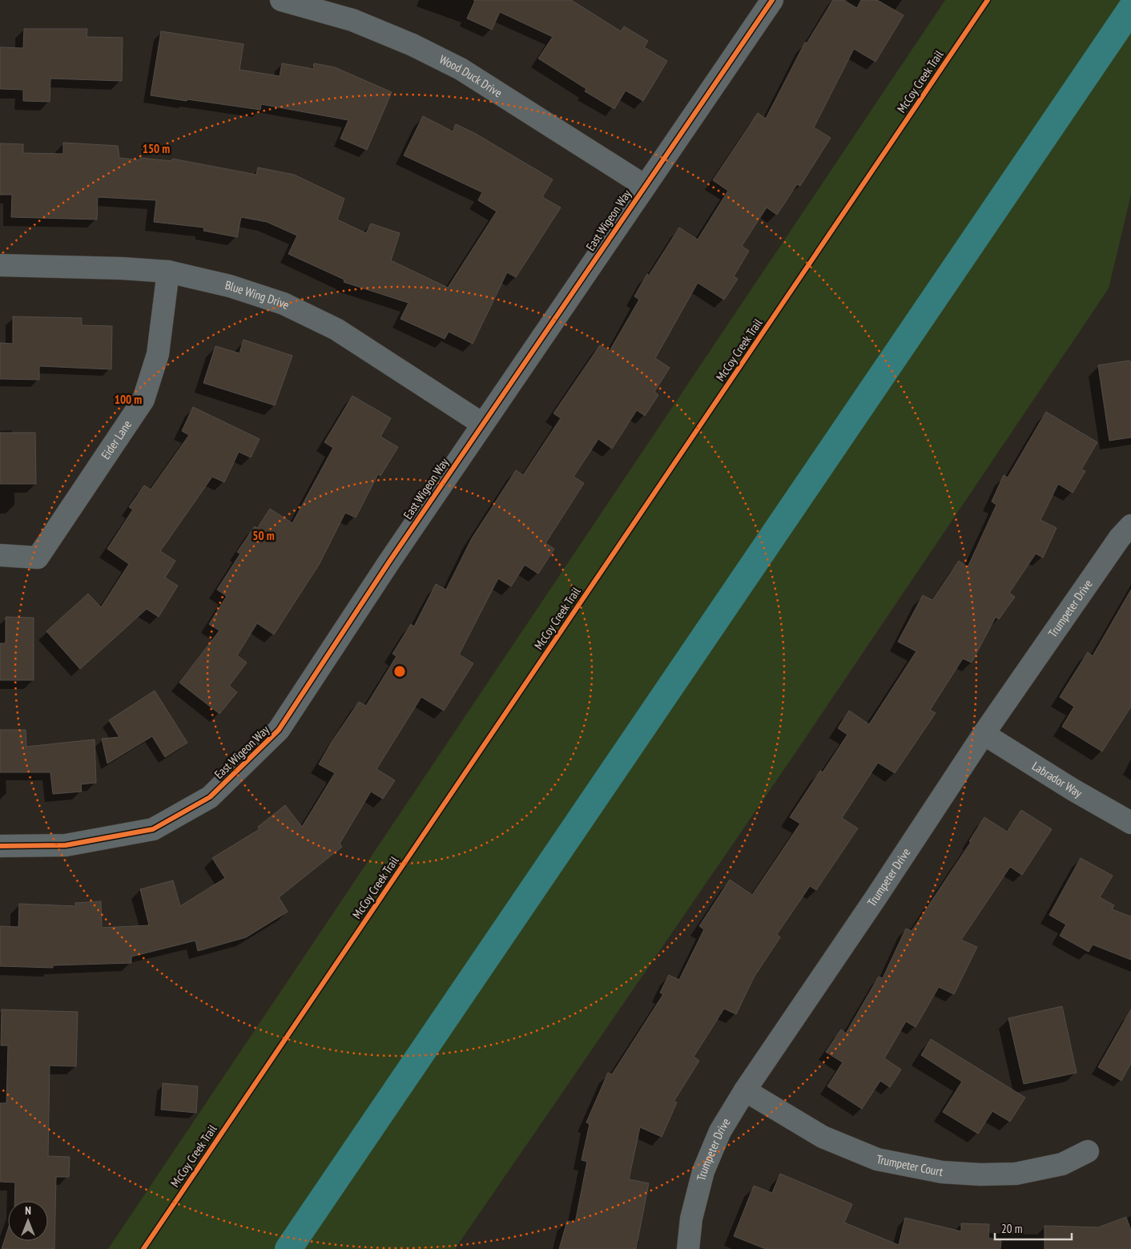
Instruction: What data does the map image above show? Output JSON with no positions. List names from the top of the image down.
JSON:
{
  "streets": {
    "street": [
      "Wood Duck Drive",
      "East Wigeon Way",
      "Blue Wing Drive",
      "Eider Lane",
      "Trumpeter Drive",
      "Labrador Way",
      "Trumpeter Court"
    ],
    "cycle path": ["McCoy Creek Trail"]
  },
  "crossings": [
    ["Wood Duck Drive", "East Wigeon Way"],
    ["East Wigeon Way", "Blue Wing Drive"],
    ["Blue Wing Drive", "Eider Lane"],
    ["Trumpeter Drive", "Labrador Way"],
    ["Trumpeter Drive", "Trumpeter Court"]
  ],
  "scale_bar": "20 m",
  "north": "top",
  "rings": ["150 m", "100 m", "50 m"]
}
